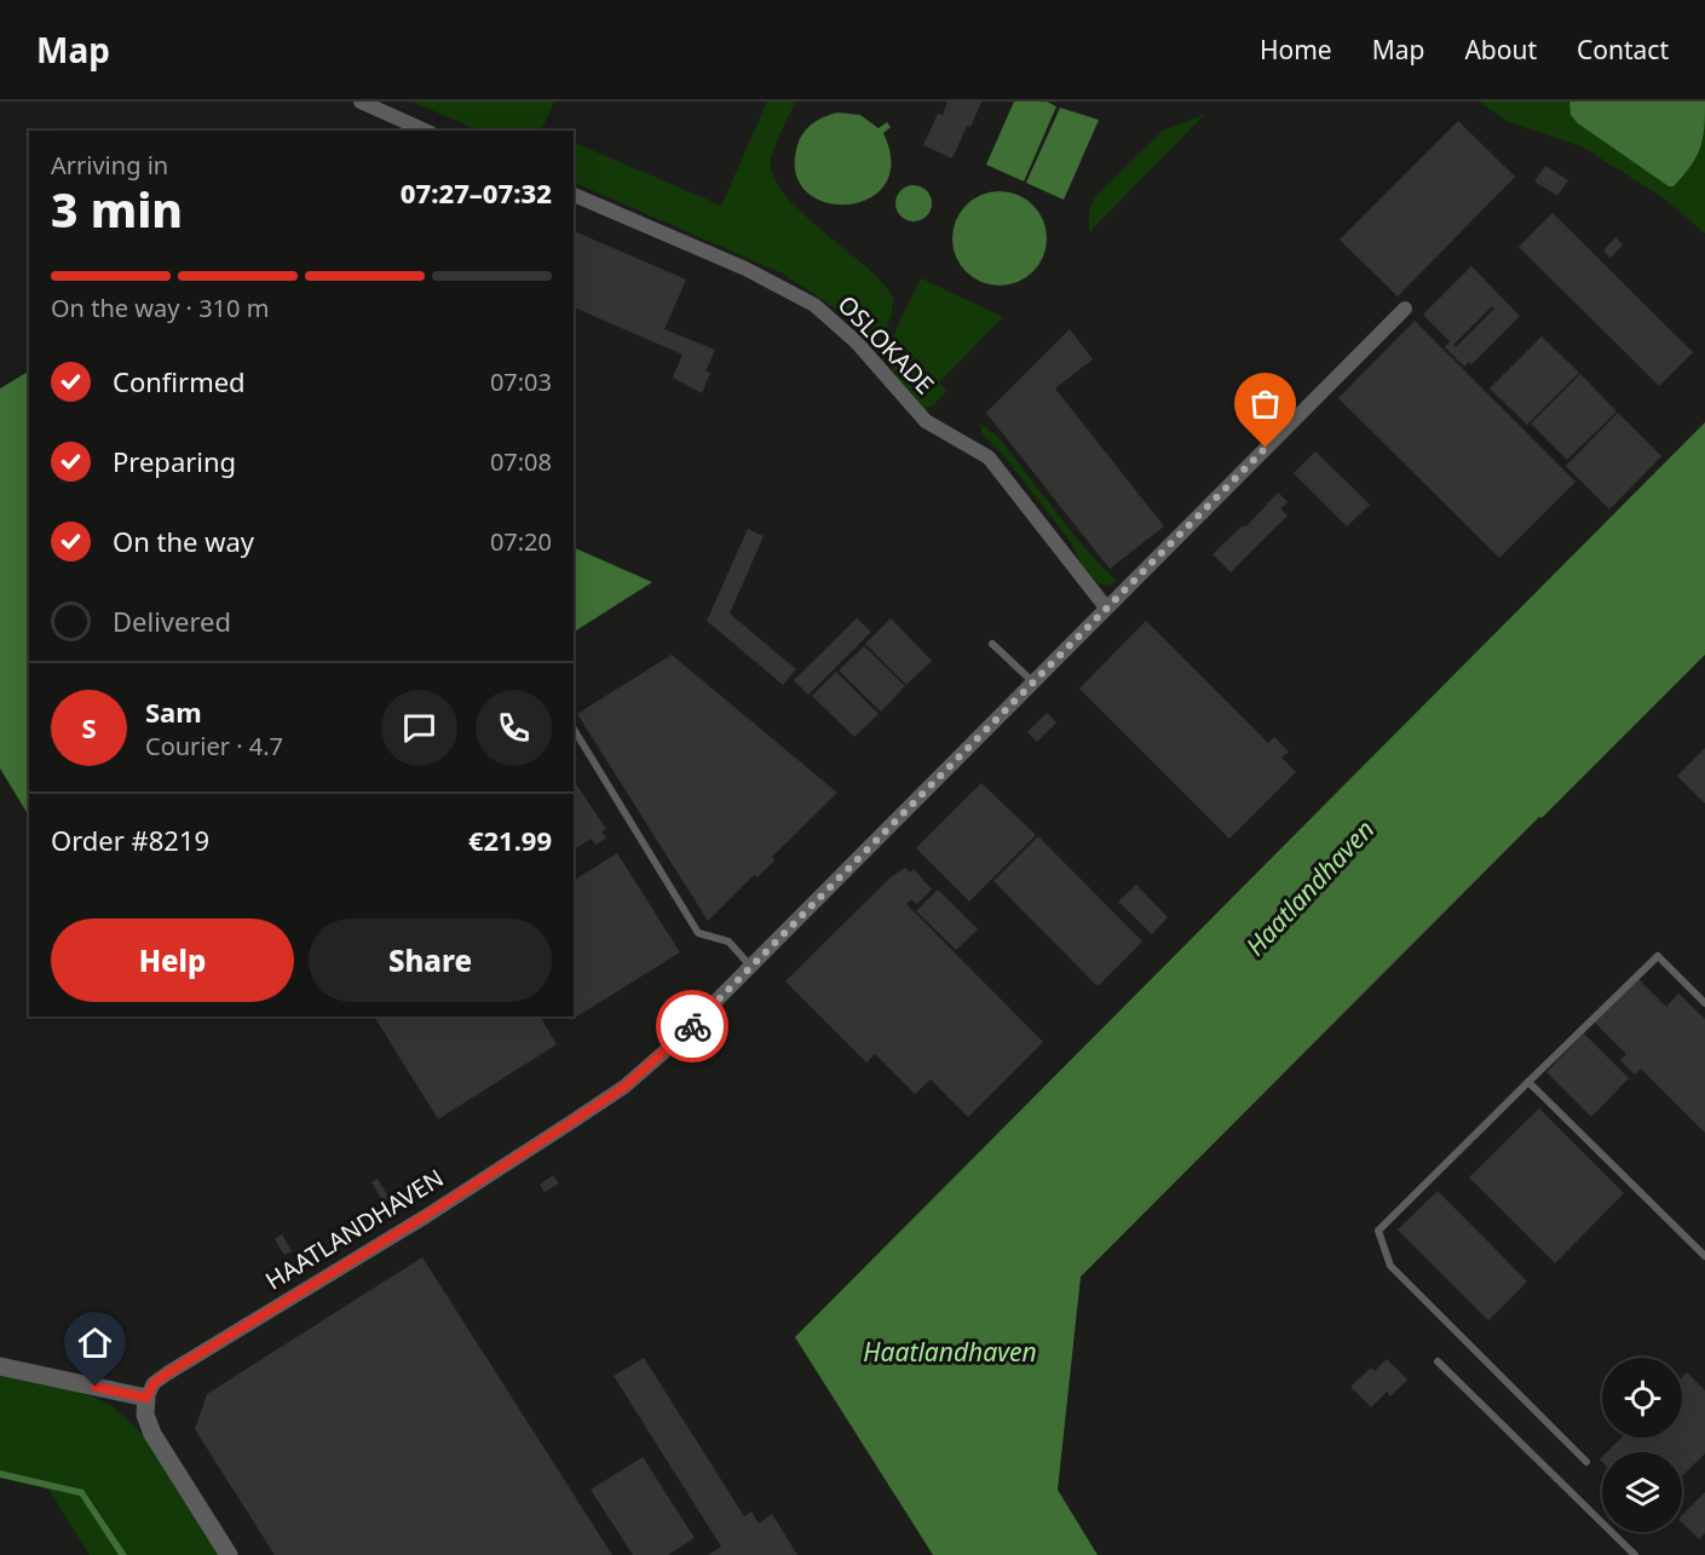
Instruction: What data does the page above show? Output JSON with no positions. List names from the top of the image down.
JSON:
{
  "streets": {
    "street": ["OSLOKADE", "HAATLANDHAVEN"]
  },
  "crossings": [
    ["OSLOKADE", "HAATLANDHAVEN"]
  ],
  "water": ["Haatlandhaven"],
  "page": {
    "header": "Map",
    "nav": [
      "Home",
      "Map",
      "About",
      "Contact"
    ],
    "heading": ["3 min", "Arriving in", "07:27–07:32"],
    "panel": [
      "Sam",
      "Courier · 4.7",
      "Order #8219",
      "€21.99"
    ],
    "bar": "On the way · 310 m",
    "list": [
      ["Confirmed", "07:03"],
      ["Preparing", "07:08"],
      ["On the way", "07:20"],
      "Delivered"
    ],
    "round": "S",
    "buttons": ["Help", "Share"]
  }
}
